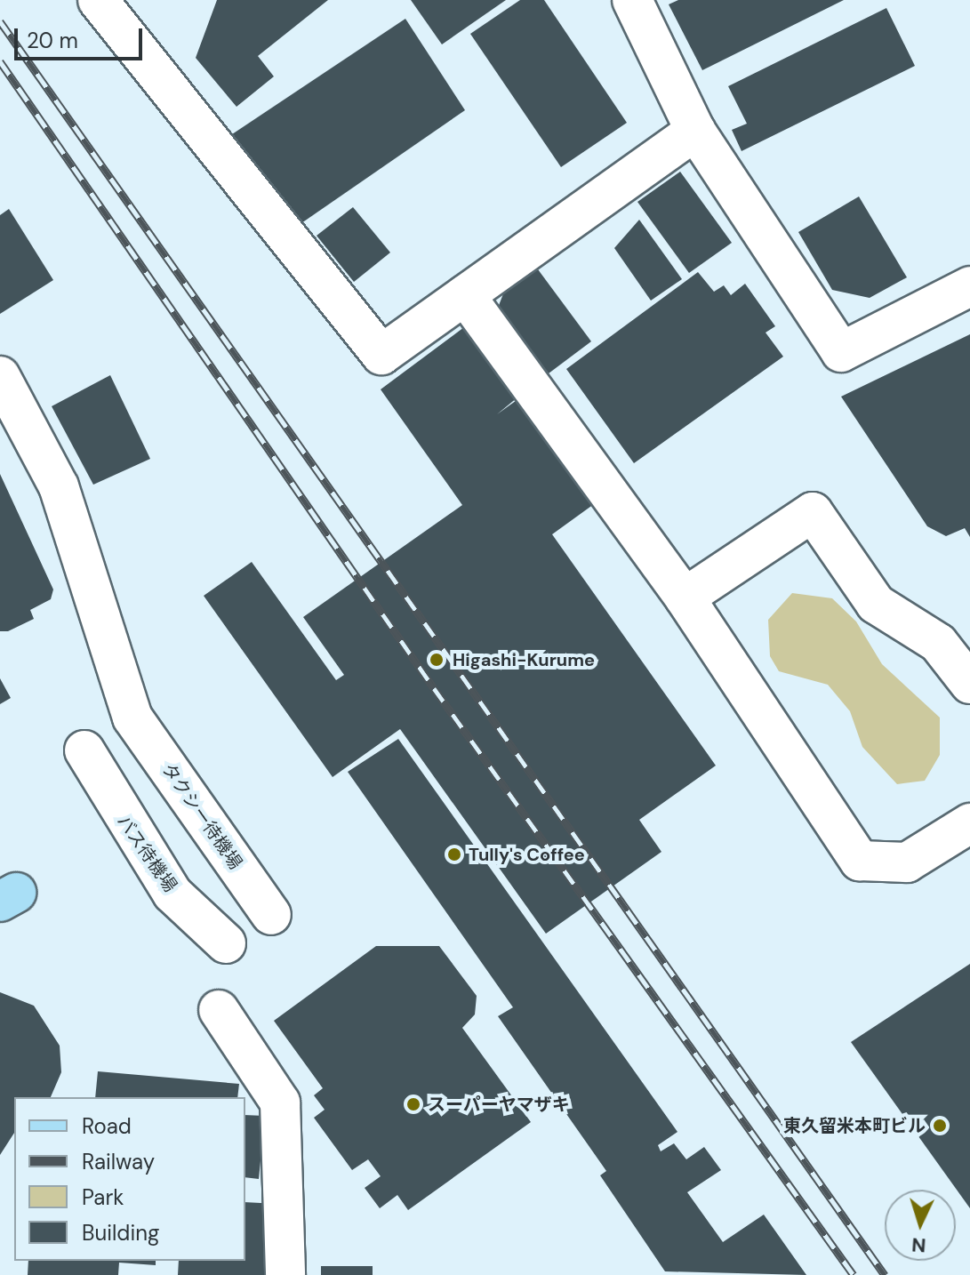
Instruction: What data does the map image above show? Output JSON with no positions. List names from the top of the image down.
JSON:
{
  "streets": {
    "street": ["タクシー待機場", "バス待機場"]
  },
  "places": [
    "Higashi-Kurume",
    "Tully's Coffee",
    "スーパーヤマザキ",
    "東久留米本町ビル"
  ],
  "legend": [
    "Road",
    "Railway",
    "Park",
    "Building"
  ],
  "scale_bar": "20 m",
  "north": "bottom"
}
